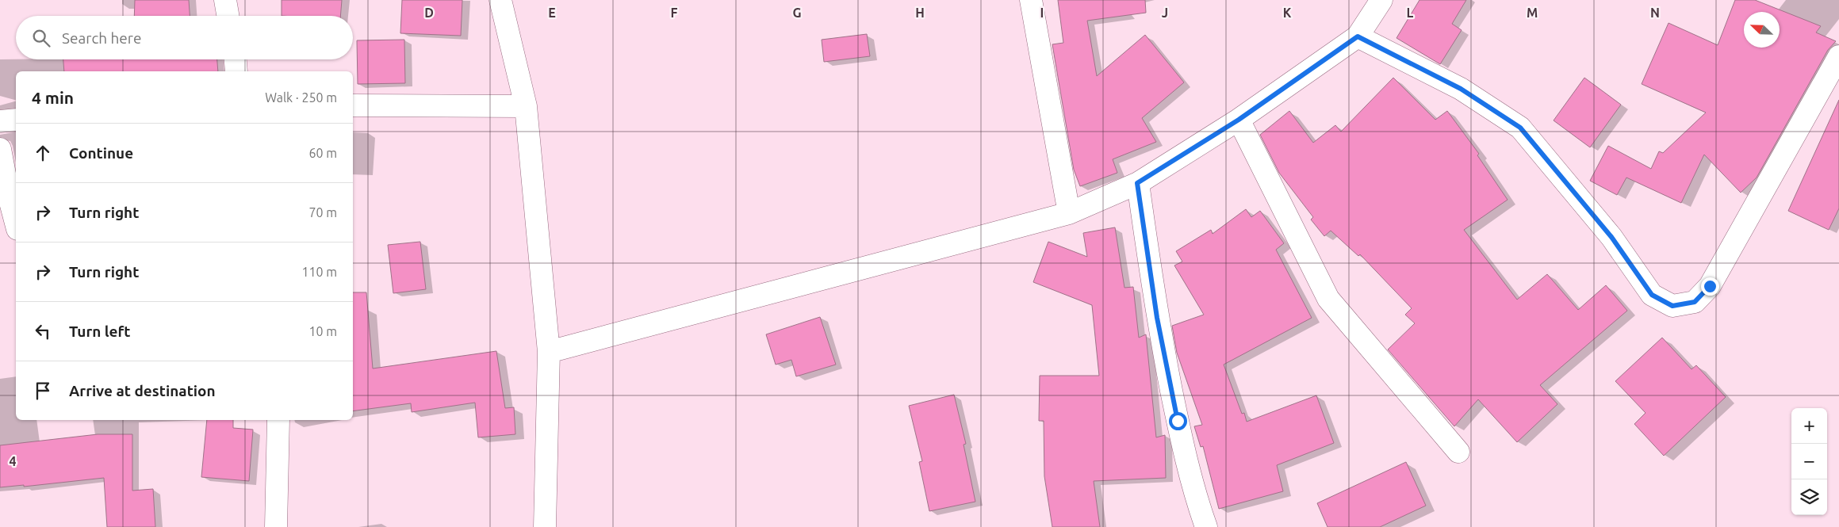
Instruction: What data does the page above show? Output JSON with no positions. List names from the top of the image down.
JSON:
{
  "north": "top left",
  "page": {
    "search": "Search here",
    "heading": ["4 min", "Walk · 250 m"],
    "list": [
      ["Continue", "60 m"],
      ["Turn right", "70 m"],
      ["Turn right", "110 m"],
      ["Turn left", "10 m"],
      "Arrive at destination"
    ],
    "map_buttons": ["+", "−"]
  },
  "grid": {
    "columns": [
      "D",
      "E",
      "F",
      "G",
      "H",
      "I",
      "J",
      "K",
      "L",
      "M",
      "N"
    ],
    "rows": ["4"]
  }
}
